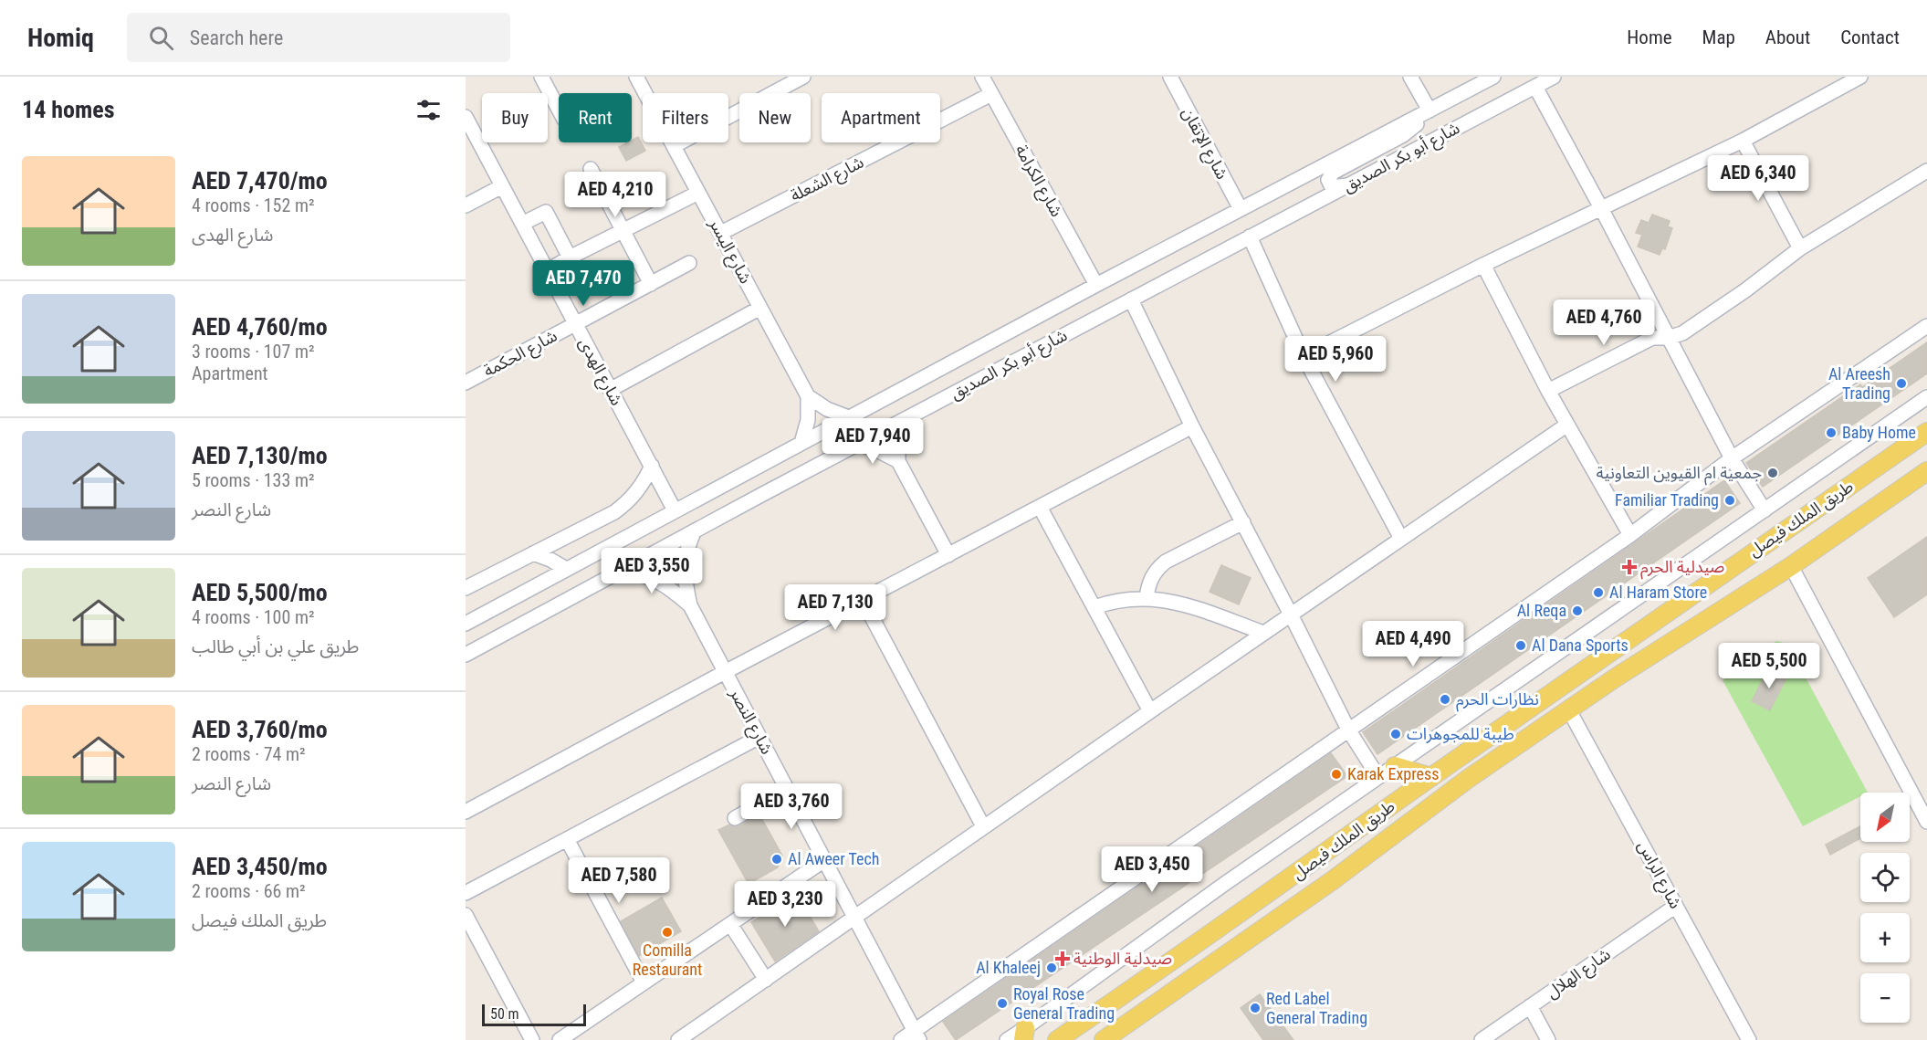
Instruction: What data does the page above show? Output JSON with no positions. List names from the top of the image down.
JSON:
{
  "streets": {
    "main road": ["طريق الملك فيصل"],
    "street": [
      "شارع الإتقان",
      "شارع أبو بكر الصديق",
      "شارع الشعلة",
      "شارع الكرامة",
      "شارع اليسر",
      "شارع الحكمة",
      "شارع الهدى",
      "شارع النصر",
      "شارع الراس",
      "شارع الهلال"
    ]
  },
  "crossings": [
    ["شارع الإتقان", "شارع أبو بكر الصديق"],
    ["شارع أبو بكر الصديق", "شارع الكرامة"],
    ["شارع أبو بكر الصديق", "شارع الهدى"],
    ["شارع أبو بكر الصديق", "شارع النصر"],
    ["شارع الشعلة", "شارع الكرامة"],
    ["شارع الشعلة", "شارع اليسر"],
    ["شارع الحكمة", "شارع الهدى"],
    ["طريق الملك فيصل", "شارع الراس"],
    ["شارع الراس", "شارع الهلال"]
  ],
  "places": {
    "other": [
      "Al Areesh Trading",
      "Baby Home",
      "جمعية ام القيوين التعاونية",
      "Familiar Trading",
      "Al Haram Store",
      "Al Reqa",
      "Al Dana Sports",
      "نظارات الحرم",
      "طيبة للمجوهرات",
      "Karak Express",
      "Al Aweer Tech",
      "Comilla Restaurant",
      "Al Khaleej",
      "Royal Rose General Trading",
      "Red Label General Trading"
    ],
    "health": ["صيدلية الحرم", "صيدلية الوطنية"]
  },
  "scale_bar": "50 m",
  "north": "bottom left",
  "page": {
    "header": "Homiq",
    "search": "Search here",
    "nav": [
      "Home",
      "Map",
      "About",
      "Contact"
    ],
    "heading": "14 homes",
    "chip": [
      "Buy",
      "Rent",
      "Filters",
      "New",
      "Apartment"
    ],
    "list": [
      {
        "name": "AED 7,470/mo",
        "note": "4 rooms · 152 m² · شارع الهدى"
      },
      {
        "name": "AED 4,760/mo",
        "note": "3 rooms · 107 m² · Apartment"
      },
      {
        "name": "AED 7,130/mo",
        "note": "5 rooms · 133 m² · شارع النصر"
      },
      {
        "name": "AED 5,500/mo",
        "note": "4 rooms · 100 m² · طريق علي بن أبي طالب"
      },
      {
        "name": "AED 3,760/mo",
        "note": "2 rooms · 74 m² · شارع النصر"
      },
      {
        "name": "AED 3,450/mo",
        "note": "2 rooms · 66 m² · طريق الملك فيصل"
      }
    ],
    "price": [
      "AED 6,340",
      "AED 4,210",
      "AED 7,470",
      "AED 4,760",
      "AED 5,960",
      "AED 7,940",
      "AED 3,550",
      "AED 7,130",
      "AED 4,490",
      "AED 5,500",
      "AED 3,760",
      "AED 3,450",
      "AED 7,580",
      "AED 3,230"
    ],
    "map_buttons": ["+", "−"],
    "scale": "50 m"
  }
}
